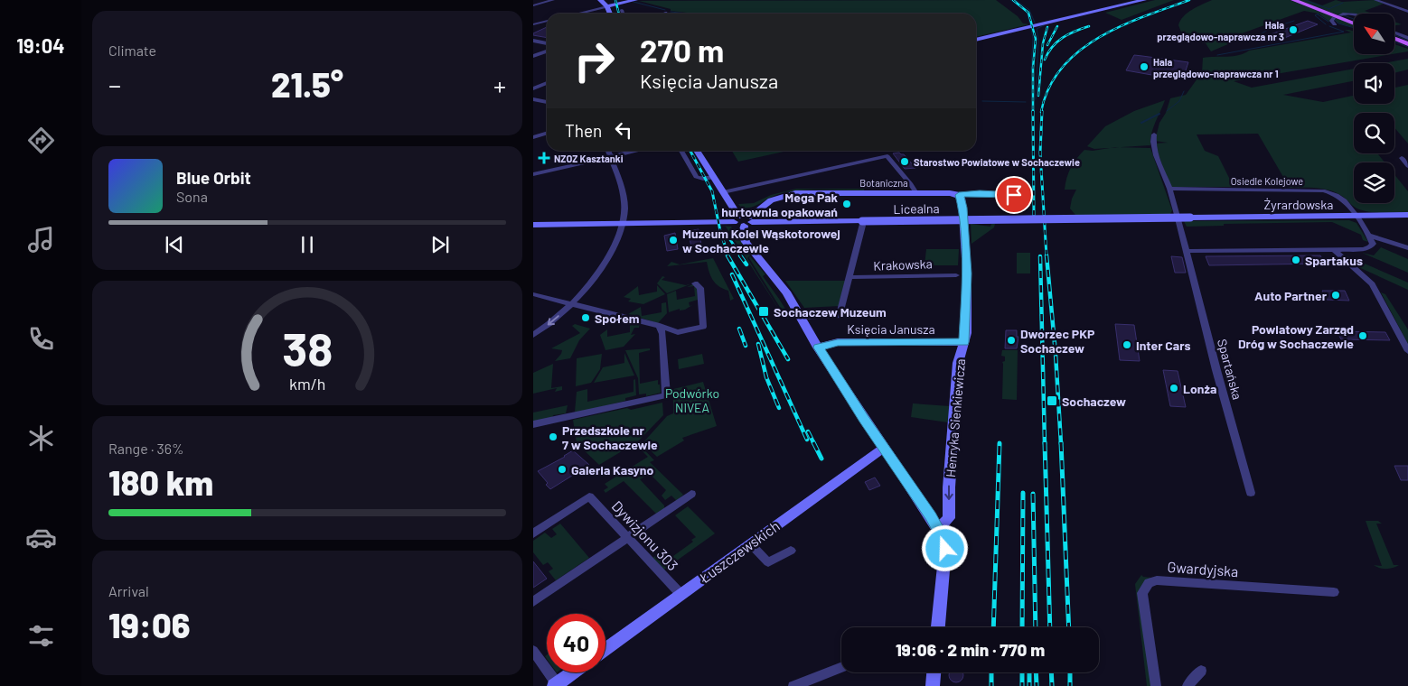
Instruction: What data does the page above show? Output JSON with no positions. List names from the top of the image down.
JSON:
{
  "streets": {
    "street": [
      "Osiedle Kolejowe",
      "Botaniczna",
      "Żyrardowska",
      "Licealna",
      "Krakowska",
      "Księcia Janusza",
      "Spartańska",
      "Henryka Sienkiewicza",
      "Dywizjonu 303",
      "Łuszczewskich",
      "Gwardyjska"
    ]
  },
  "crossings": [
    ["Osiedle Kolejowe", "Żyrardowska"],
    ["Botaniczna", "Licealna"],
    ["Botaniczna", "Henryka Sienkiewicza"],
    ["Żyrardowska", "Licealna"],
    ["Licealna", "Henryka Sienkiewicza"],
    ["Księcia Janusza", "Henryka Sienkiewicza"],
    ["Dywizjonu 303", "Łuszczewskich"]
  ],
  "one_way": ["Henryka Sienkiewicza"],
  "parks": ["Podwórko NIVEA"],
  "places": {
    "other": [
      "Hala przeglądowo-naprawcza nr 3",
      "Hala przeglądowo-naprawcza nr 1",
      "Starostwo Powiatowe w Sochaczewie",
      "Mega Pak hurtownia opakowań",
      "Muzeum Kolei Wąskotorowej w Sochaczewie",
      "Spartakus",
      "Auto Partner",
      "Społem",
      "Powiatowy Zarząd Dróg w Sochaczewie",
      "Dworzec PKP Sochaczew",
      "Inter Cars",
      "Lonża",
      "Przedszkole nr 7 w Sochaczewie",
      "Galeria Kasyno"
    ],
    "health": ["NZOZ Kasztanki"],
    "transit": ["Sochaczew Muzeum", "Sochaczew"]
  },
  "north": "top left",
  "page": {
    "tabs": "19:04",
    "tile": [
      "Climate",
      ["Range · 36%", "180 km"],
      ["Arrival", "19:06"]
    ],
    "turn": ["270 m", "Księcia Janusza"],
    "heat": ["−", "21.5°", "+"],
    "then": "Then",
    "song": ["Blue Orbit", "Sona"],
    "limit": "40",
    "trip": "19:06 · 2 min · 770 m",
    "gauge": ["38", "km/h"]
  }
}
